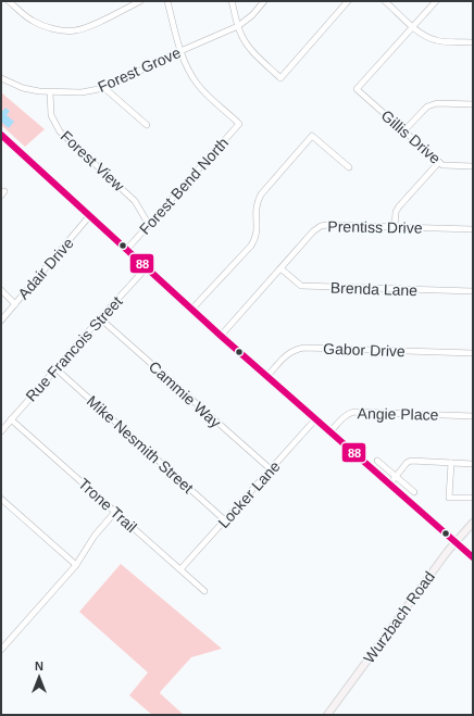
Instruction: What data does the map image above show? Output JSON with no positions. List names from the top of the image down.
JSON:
{
  "streets": {
    "main road": ["Wurzbach Road"],
    "street": [
      "Forest Grove",
      "Gillis Drive",
      "Forest View",
      "Forest Bend North",
      "Prentiss Drive",
      "Adair Drive",
      "Brenda Lane",
      "Rue Francois Street",
      "Gabor Drive",
      "Cammie Way",
      "Angie Place",
      "Mike Nesmith Street",
      "Locker Lane",
      "Trone Trail"
    ]
  },
  "crossings": [
    ["Forest Grove", "Forest View"],
    ["Forest Grove", "Forest Bend North"],
    ["Forest View", "Forest Bend North"],
    ["Prentiss Drive", "Brenda Lane"],
    ["Rue Francois Street", "Cammie Way"],
    ["Rue Francois Street", "Mike Nesmith Street"],
    ["Rue Francois Street", "Trone Trail"],
    ["Cammie Way", "Locker Lane"],
    ["Mike Nesmith Street", "Locker Lane"],
    ["Locker Lane", "Trone Trail"]
  ],
  "lines": ["transit line 88"],
  "north": "top"
}
